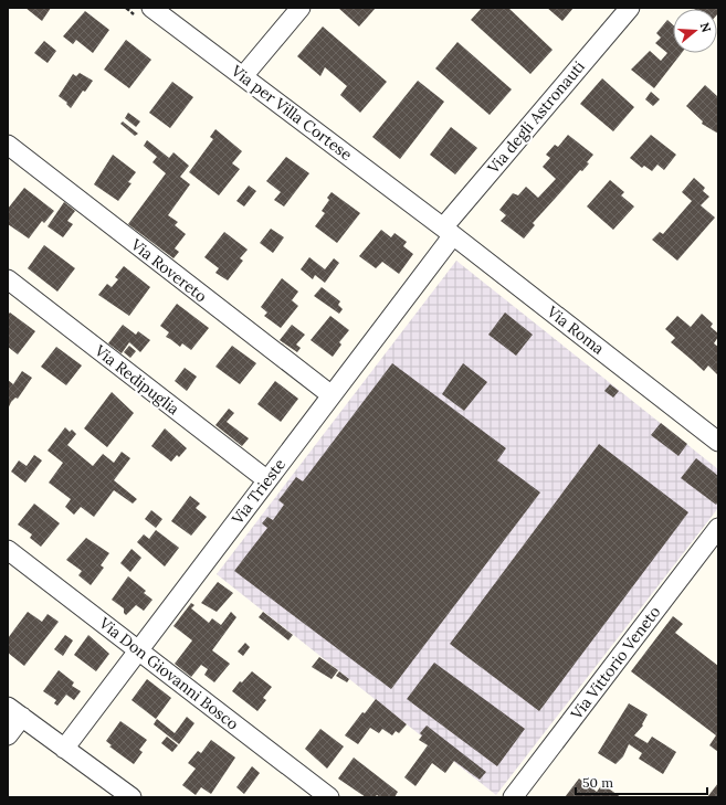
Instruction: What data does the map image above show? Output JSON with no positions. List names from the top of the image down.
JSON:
{
  "streets": {
    "street": [
      "Via per Villa Cortese",
      "Via degli Astronauti",
      "Via Rovereto",
      "Via Roma",
      "Via Redipuglia",
      "Via Trieste",
      "Via Vittorio Veneto",
      "Via Don Giovanni Bosco"
    ]
  },
  "crossings": [
    ["Via per Villa Cortese", "Via degli Astronauti"],
    ["Via per Villa Cortese", "Via Roma"],
    ["Via per Villa Cortese", "Via Trieste"],
    ["Via degli Astronauti", "Via Roma"],
    ["Via degli Astronauti", "Via Trieste"],
    ["Via Rovereto", "Via Trieste"],
    ["Via Roma", "Via Trieste"],
    ["Via Redipuglia", "Via Trieste"],
    ["Via Trieste", "Via Don Giovanni Bosco"]
  ],
  "scale_bar": "50 m",
  "north": "right"
}
